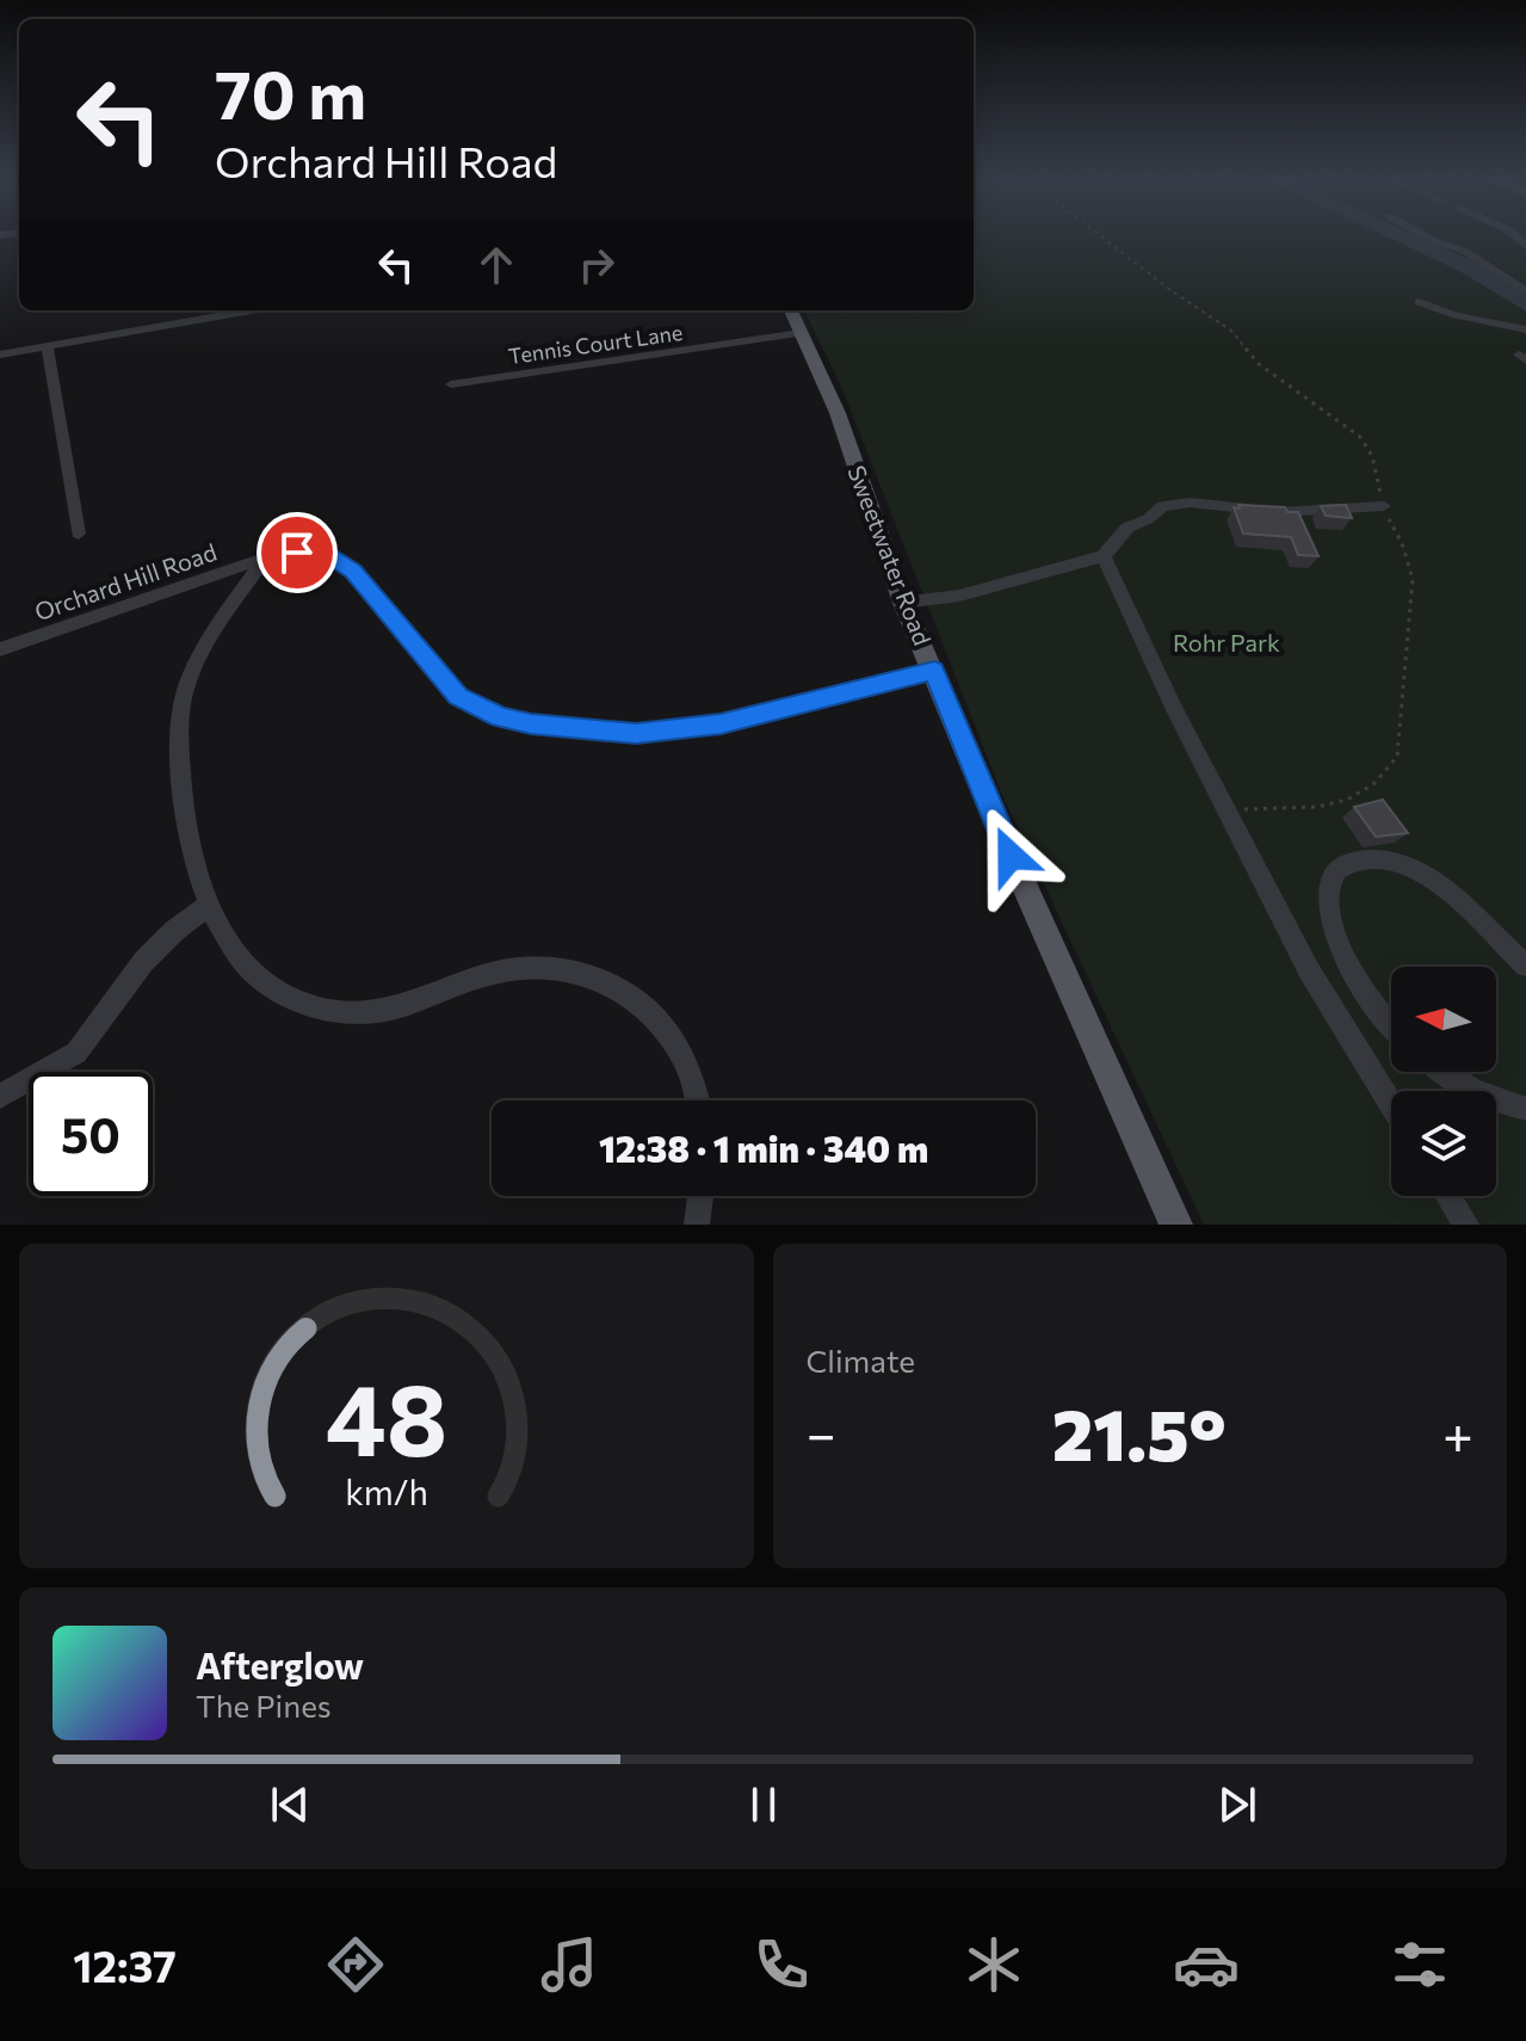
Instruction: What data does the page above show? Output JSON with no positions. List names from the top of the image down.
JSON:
{
  "streets": {
    "main road": ["Sweetwater Road"],
    "street": ["Tennis Court Lane", "Orchard Hill Road"]
  },
  "crossings": [
    ["Tennis Court Lane", "Sweetwater Road"],
    ["Sweetwater Road", "Orchard Hill Road"]
  ],
  "parks": ["Rohr Park"],
  "north": "left",
  "page": {
    "turn": ["70 m", "Orchard Hill Road"],
    "limit": "50",
    "trip": "12:38 · 1 min · 340 m",
    "tile": "Climate",
    "heat": ["−", "21.5°", "+"],
    "song": ["Afterglow", "The Pines"],
    "tabs": "12:37",
    "gauge": ["48", "km/h"]
  }
}
